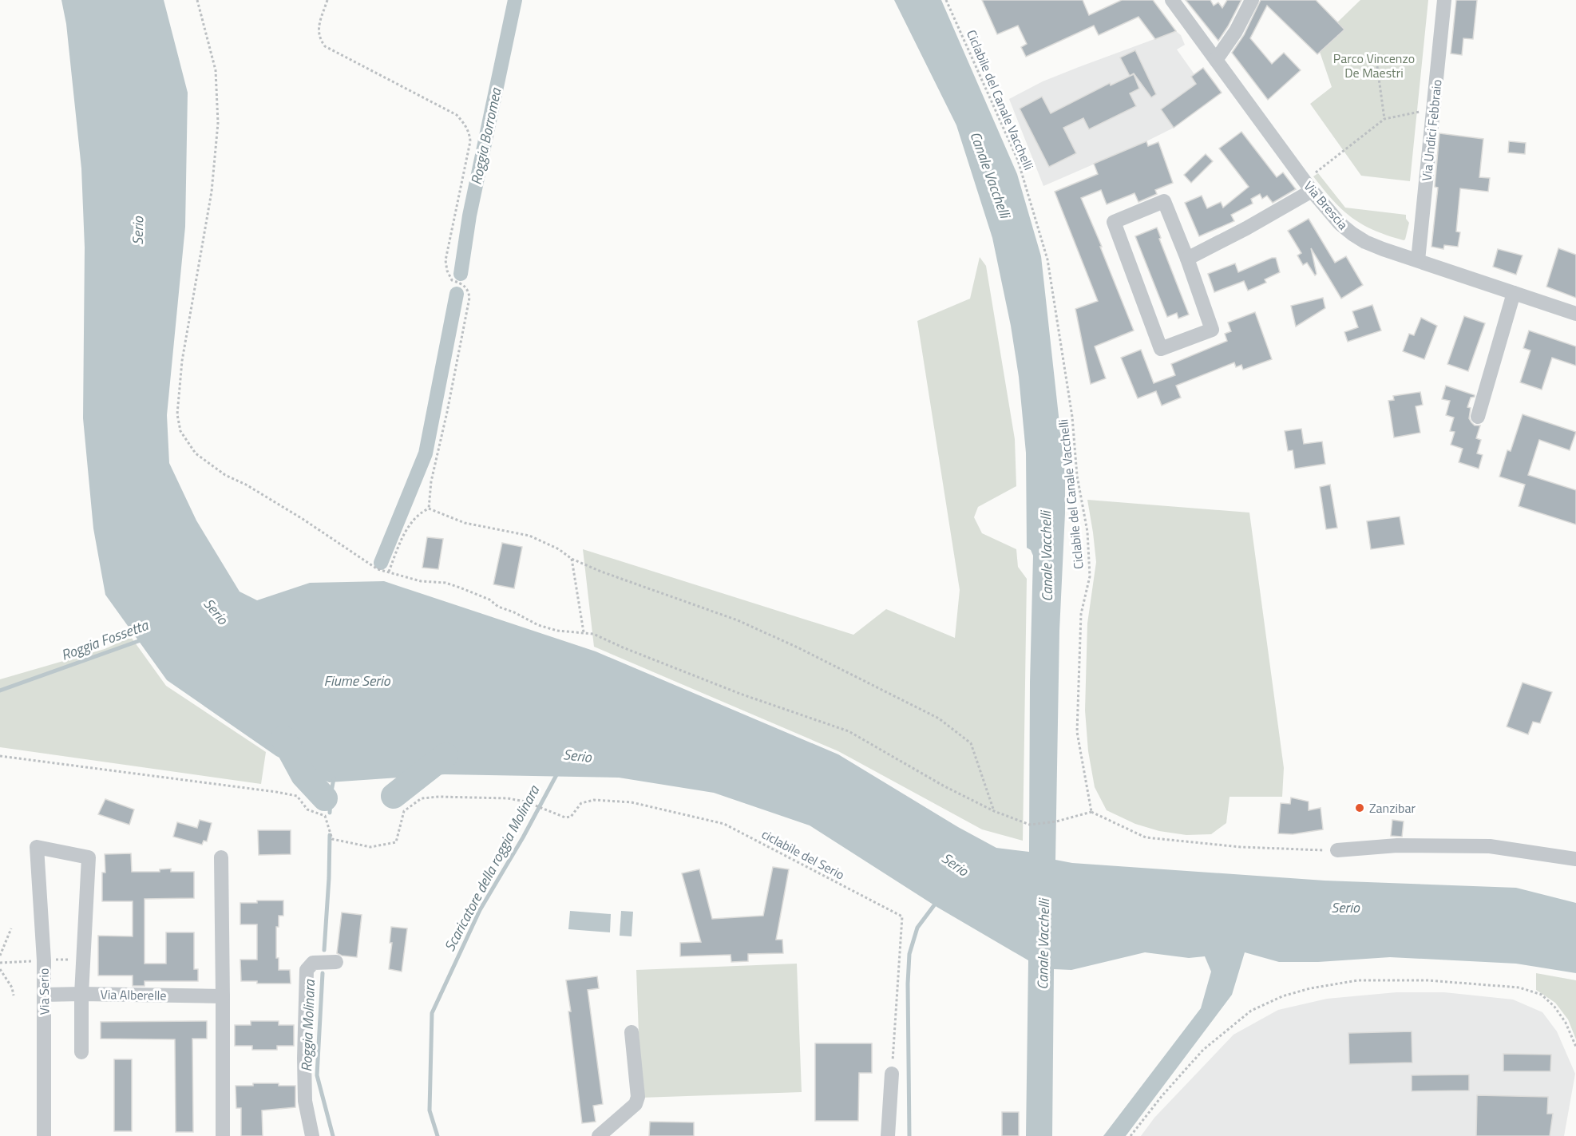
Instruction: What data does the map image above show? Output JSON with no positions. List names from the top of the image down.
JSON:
{
  "streets": {
    "street": [
      "Via Undici Febbraio",
      "Via Brescia",
      "Via Serio",
      "Via Alberelle"
    ],
    "path": ["Ciclabile del Canale Vacchelli", "ciclabile del Serio"]
  },
  "crossings": [
    ["Via Undici Febbraio", "Via Brescia"],
    ["Via Serio", "Via Alberelle"]
  ],
  "water": [
    "Roggia Borromea",
    "Canale Vacchelli",
    "Serio",
    "Roggia Fossetta",
    "Fiume Serio",
    "Scaricatore della roggia Molinara",
    "Roggia Molinara"
  ],
  "parks": ["Parco Vincenzo De Maestri"],
  "places": ["Zanzibar"]
}
